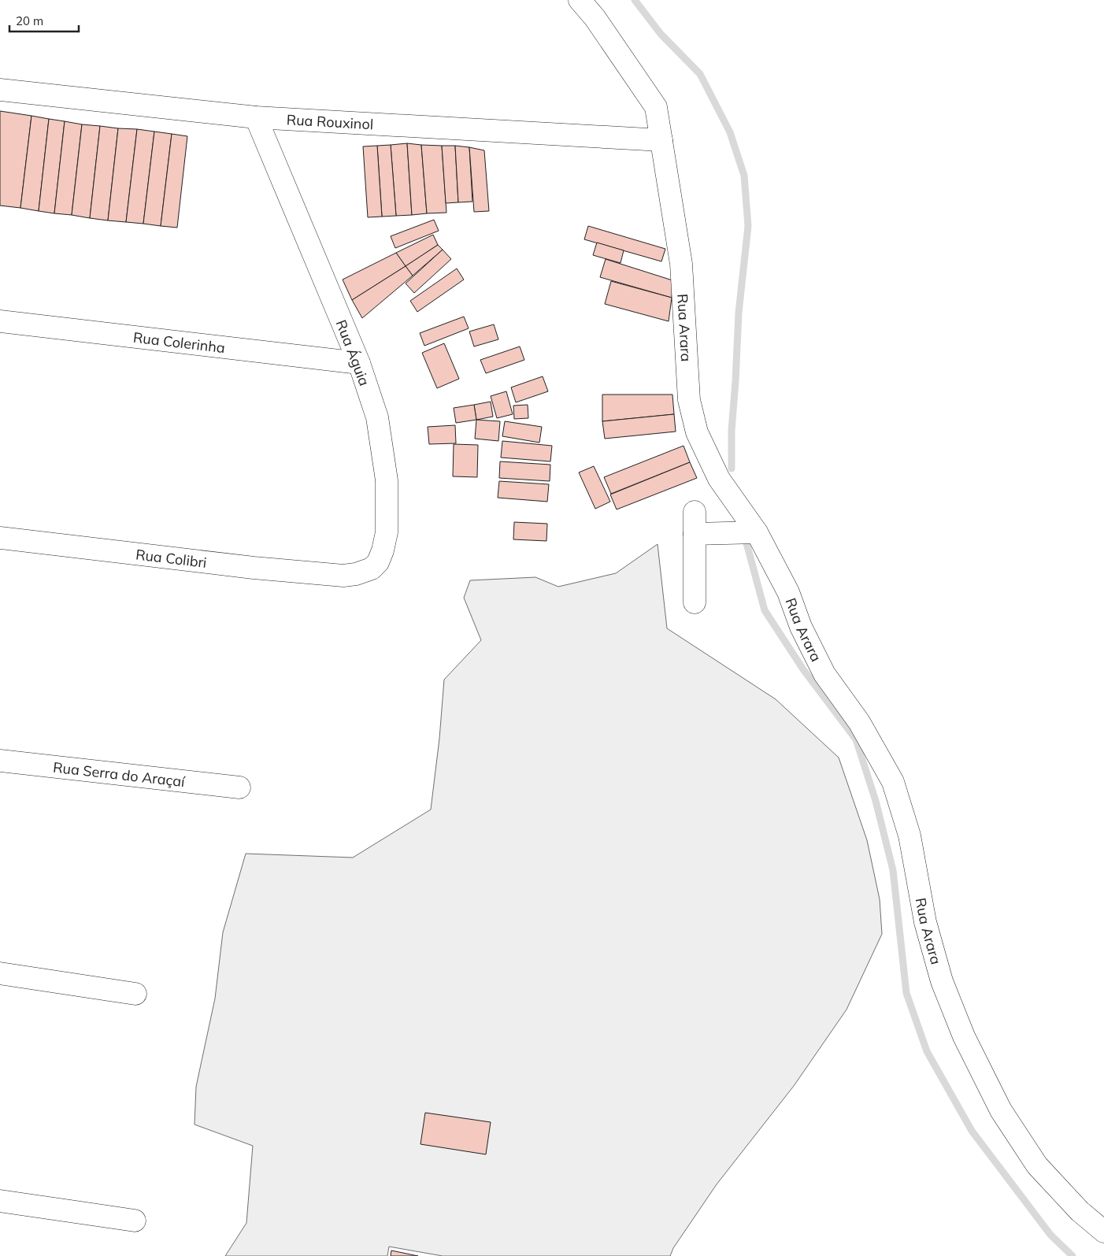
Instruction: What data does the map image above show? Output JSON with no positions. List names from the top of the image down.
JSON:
{
  "streets": {
    "street": [
      "Rua Rouxinol",
      "Rua Arara",
      "Rua Colerinha",
      "Rua Águia",
      "Rua Colibri",
      "Rua Serra do Araçaí"
    ]
  },
  "crossings": [
    ["Rua Rouxinol", "Rua Arara"],
    ["Rua Rouxinol", "Rua Águia"],
    ["Rua Colerinha", "Rua Águia"],
    ["Rua Águia", "Rua Colibri"]
  ],
  "scale_bar": "20 m"
}
